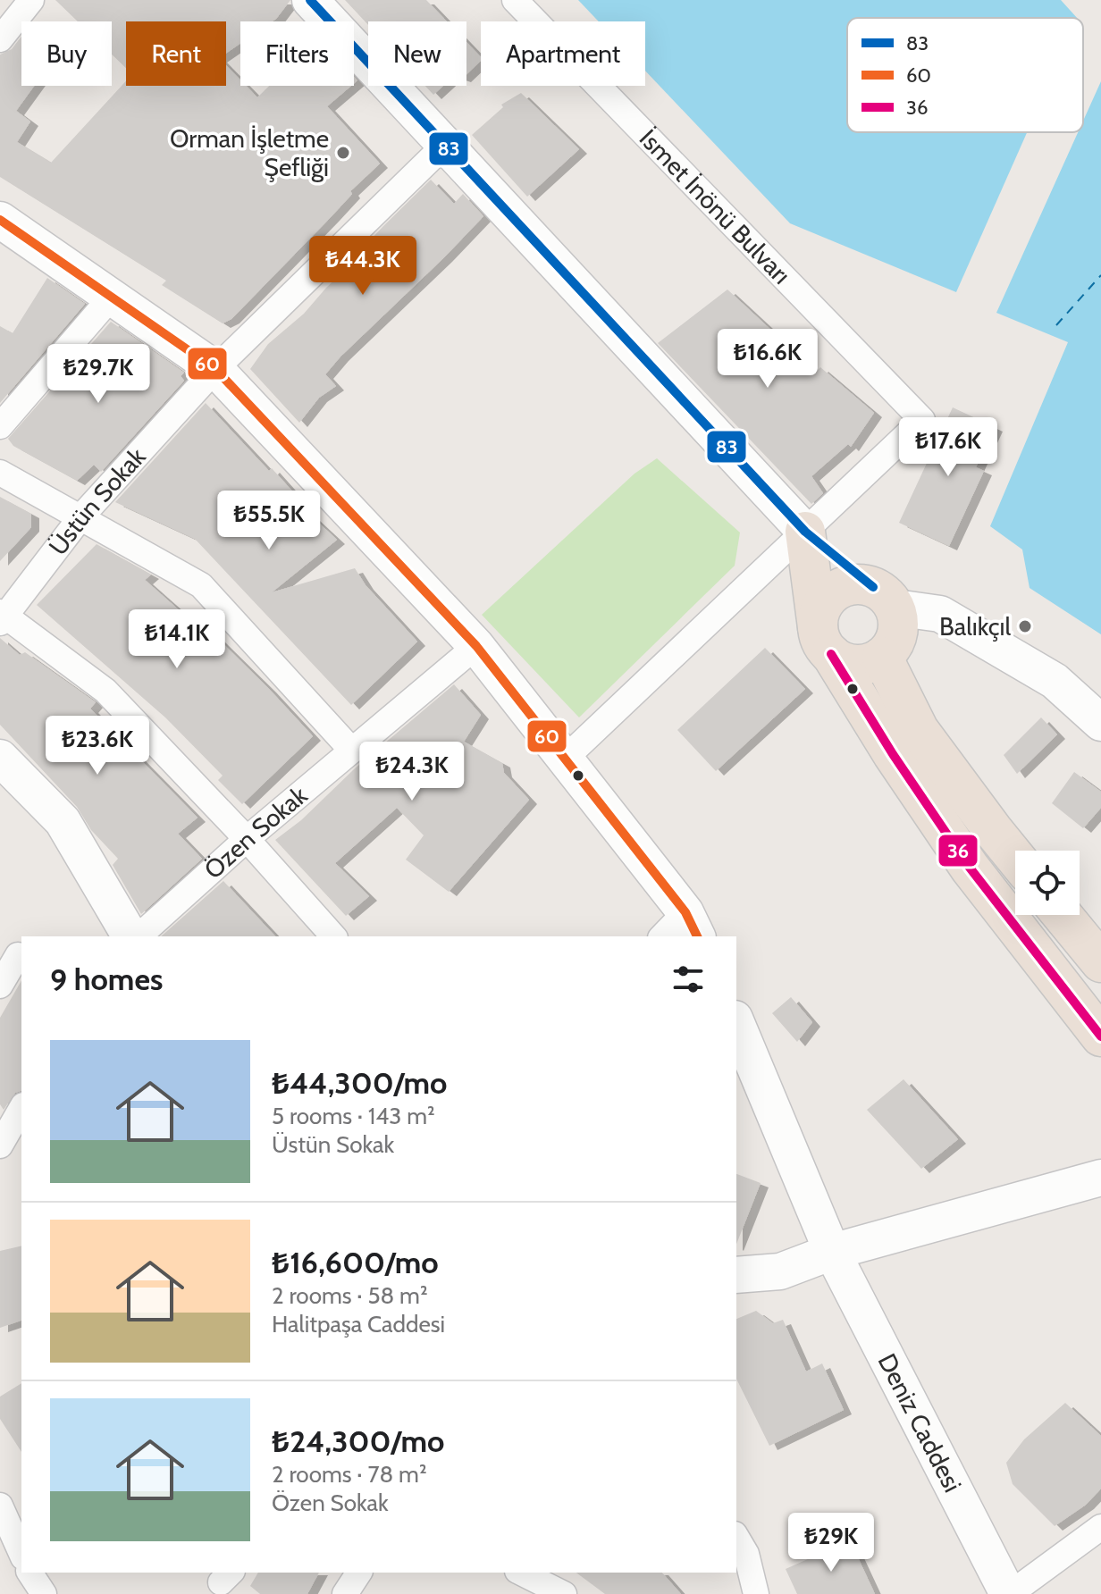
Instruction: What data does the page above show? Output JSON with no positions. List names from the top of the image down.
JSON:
{
  "streets": {
    "main road": ["Deniz Caddesi"],
    "street": ["İsmet İnönü Bulvarı", "Üstün Sokak", "Özen Sokak"]
  },
  "places": ["Orman İşletme Şefliği", "Balıkçıl"],
  "lines": ["transit line 83", "transit line 60", "transit line 36"],
  "legend": ["83", "60", "36"],
  "page": {
    "chip": [
      "Buy",
      "Rent",
      "Filters",
      "New",
      "Apartment"
    ],
    "price": [
      "₺44.3K",
      "₺16.6K",
      "₺29.7K",
      "₺17.6K",
      "₺55.5K",
      "₺14.1K",
      "₺23.6K",
      "₺24.3K",
      "₺29K"
    ],
    "heading": "9 homes",
    "list": [
      {
        "name": "₺44,300/mo",
        "note": "5 rooms · 143 m² · Üstün Sokak"
      },
      {
        "name": "₺16,600/mo",
        "note": "2 rooms · 58 m² · Halitpaşa Caddesi"
      },
      {
        "name": "₺24,300/mo",
        "note": "2 rooms · 78 m² · Özen Sokak"
      }
    ]
  }
}
